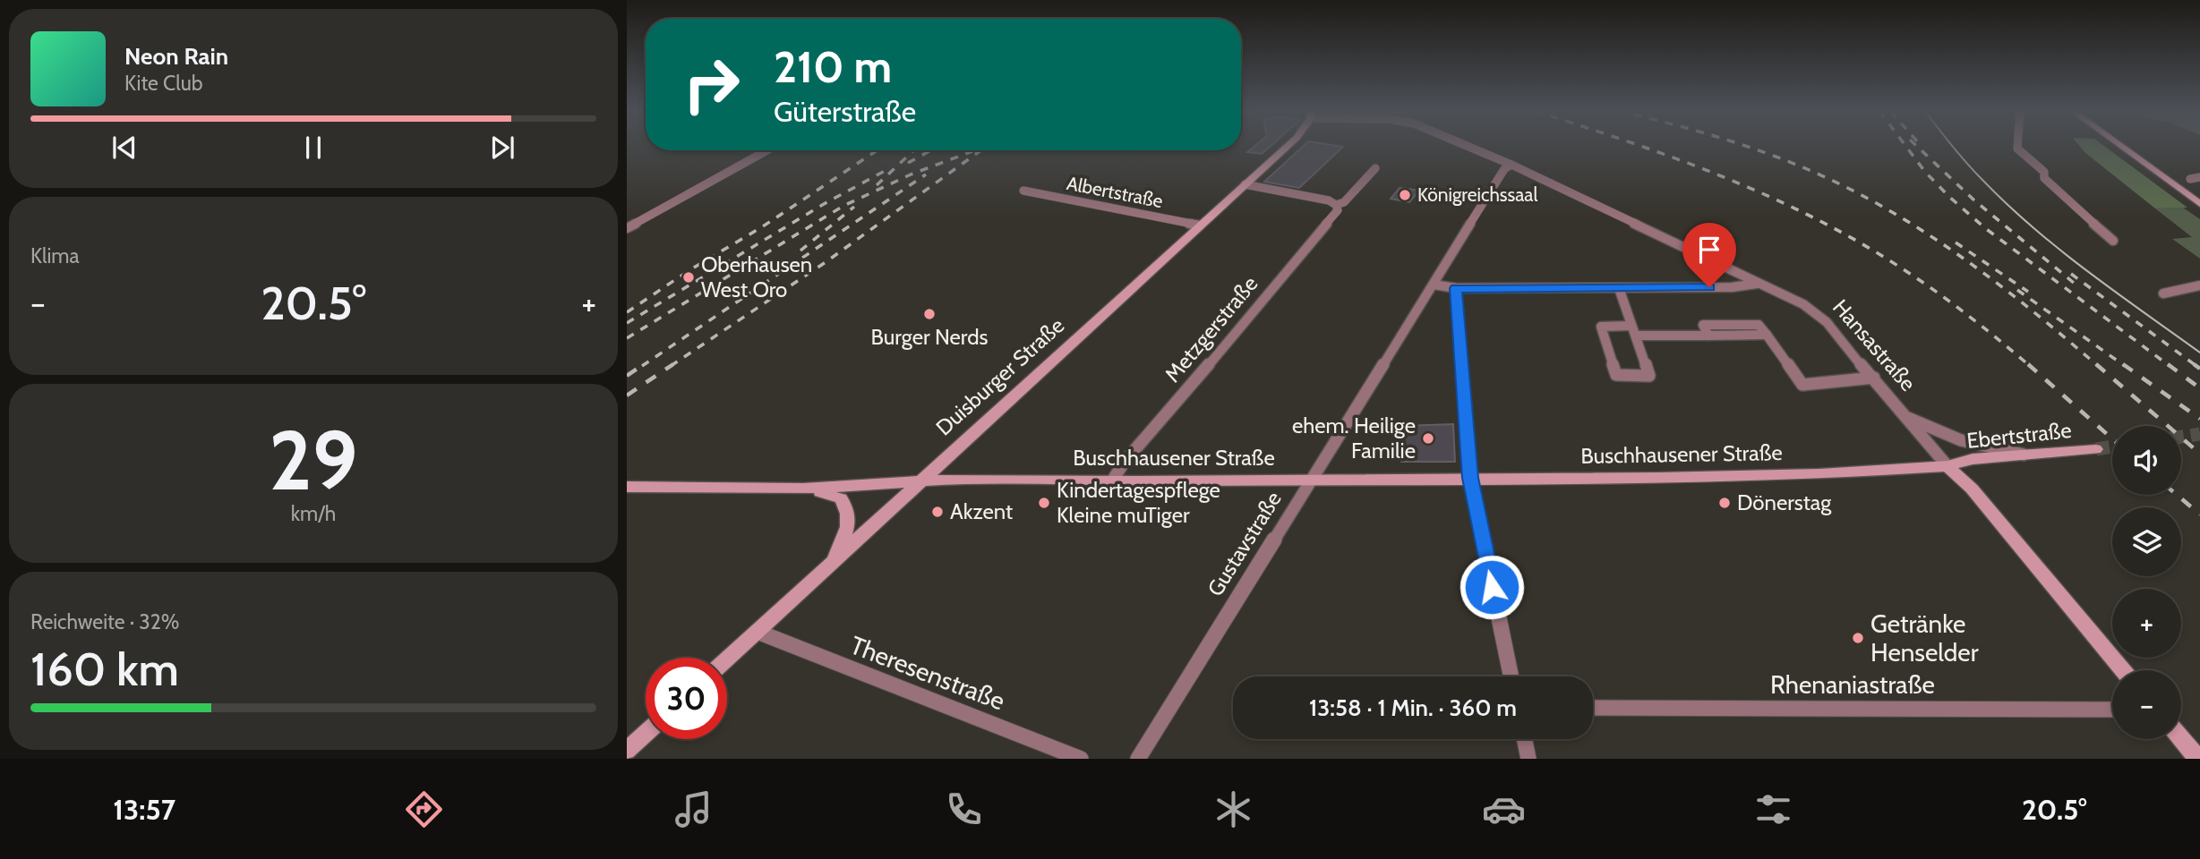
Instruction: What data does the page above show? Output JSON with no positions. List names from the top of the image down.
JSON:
{
  "streets": {
    "main road": [
      "Hansastraße",
      "Duisburger Straße",
      "Ebertstraße",
      "Buschhausener Straße"
    ],
    "street": [
      "Albertstraße",
      "Metzgerstraße",
      "Gustavstraße",
      "Theresenstraße",
      "Rhenaniastraße"
    ]
  },
  "crossings": [
    ["Albertstraße", "Duisburger Straße"],
    ["Metzgerstraße", "Buschhausener Straße"],
    ["Hansastraße", "Ebertstraße"],
    ["Hansastraße", "Buschhausener Straße"],
    ["Hansastraße", "Gustavstraße"],
    ["Duisburger Straße", "Buschhausener Straße"],
    ["Duisburger Straße", "Theresenstraße"],
    ["Ebertstraße", "Buschhausener Straße"],
    ["Buschhausener Straße", "Gustavstraße"]
  ],
  "places": [
    "Königreichssaal",
    "Oberhausen West Oro",
    "Burger Nerds",
    "ehem. Heilige Familie",
    "Kindertagespflege Kleine muTiger",
    "Dönerstag",
    "Akzent",
    "Getränke Henselder"
  ],
  "page": {
    "turn": ["210 m", "Güterstraße"],
    "song": ["Neon Rain", "Kite Club"],
    "tile": [
      "Klima",
      ["29", "km/h"],
      ["Reichweite · 32%", "160 km"]
    ],
    "heat": ["−", "20.5°", "+"],
    "map_buttons": ["+", "−"],
    "limit": "30",
    "trip": "13:58 · 1 Min. · 360 m",
    "tabs": ["13:57", "20.5°"]
  }
}
